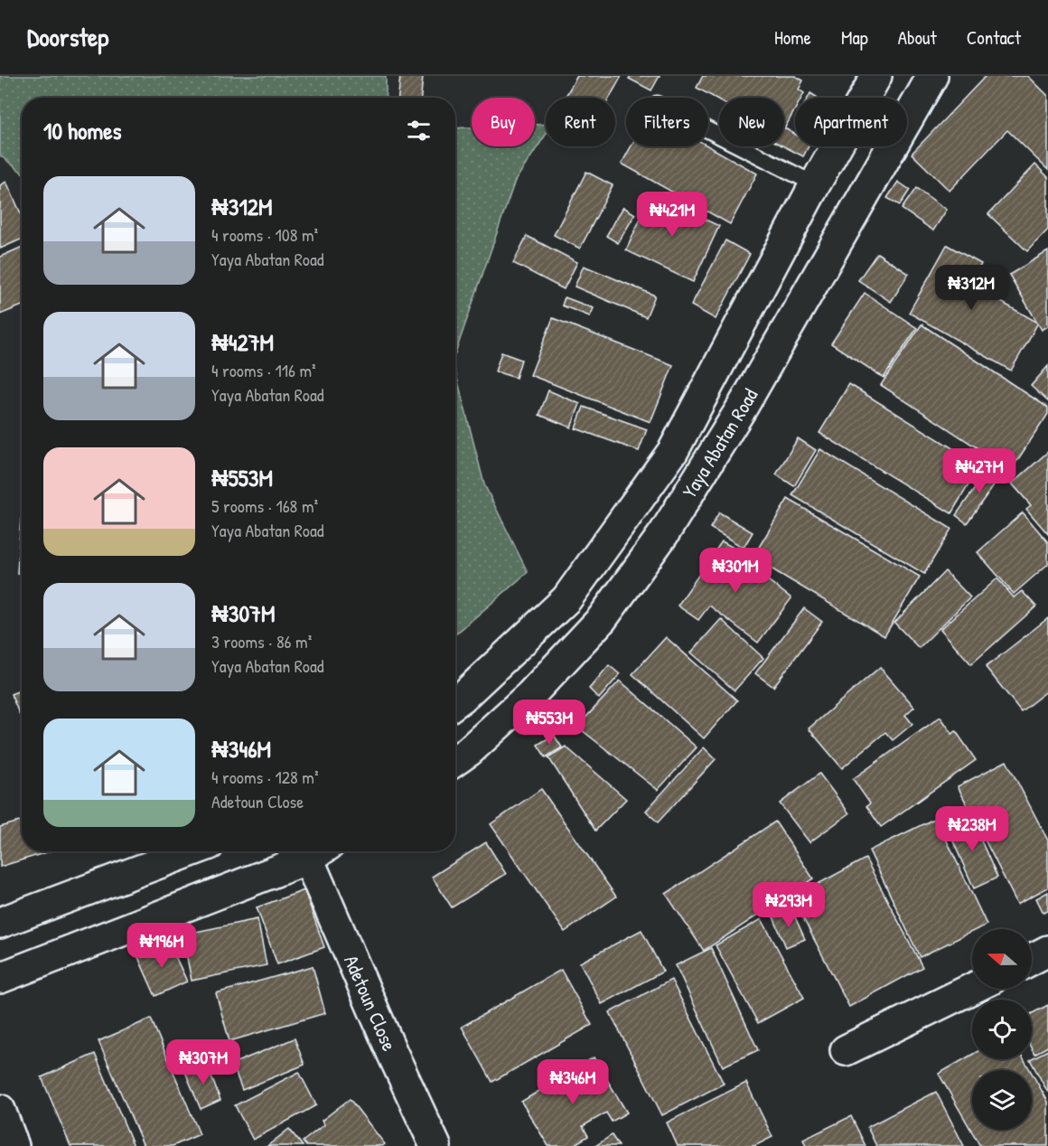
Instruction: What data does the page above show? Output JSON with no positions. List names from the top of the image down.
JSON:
{
  "streets": {
    "main road": ["Yaya Abatan Road", "Adetoun Close"]
  },
  "north": "left",
  "page": {
    "header": "Doorstep",
    "nav": [
      "Home",
      "Map",
      "About",
      "Contact"
    ],
    "chip": [
      "Buy",
      "Rent",
      "Filters",
      "New",
      "Apartment"
    ],
    "heading": "10 homes",
    "list": [
      {
        "name": "₦312M",
        "note": "4 rooms · 108 m² · Yaya Abatan Road"
      },
      {
        "name": "₦427M",
        "note": "4 rooms · 116 m² · Yaya Abatan Road"
      },
      {
        "name": "₦553M",
        "note": "5 rooms · 168 m² · Yaya Abatan Road"
      },
      {
        "name": "₦307M",
        "note": "3 rooms · 86 m² · Yaya Abatan Road"
      },
      {
        "name": "₦346M",
        "note": "4 rooms · 128 m² · Adetoun Close"
      }
    ],
    "price": [
      "₦421M",
      "₦312M",
      "₦427M",
      "₦301M",
      "₦553M",
      "₦238M",
      "₦293M",
      "₦196M",
      "₦307M",
      "₦346M"
    ]
  }
}
